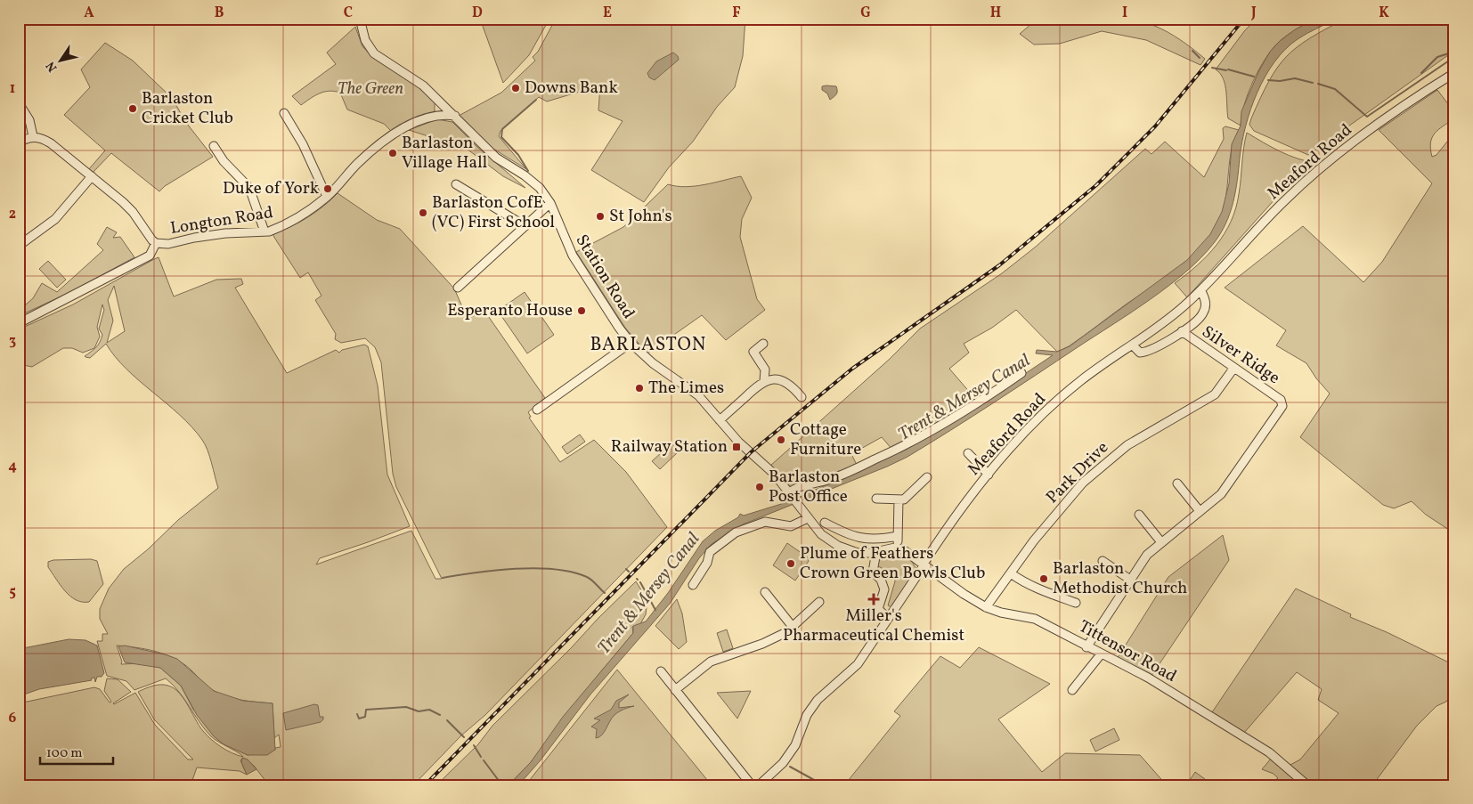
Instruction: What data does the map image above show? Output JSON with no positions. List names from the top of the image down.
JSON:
{
  "streets": {
    "street": [
      "Meaford Road",
      "Longton Road",
      "Station Road",
      "Silver Ridge",
      "Park Drive",
      "Tittensor Road"
    ]
  },
  "crossings": [
    ["Meaford Road", "Tittensor Road"],
    ["Longton Road", "Station Road"],
    ["Silver Ridge", "Park Drive"],
    ["Park Drive", "Tittensor Road"]
  ],
  "districts": ["BARLASTON"],
  "water": ["Trent & Mersey Canal"],
  "parks": ["The Green"],
  "places": {
    "other": [
      "Downs Bank",
      "Barlaston Cricket Club",
      "Barlaston Village Hall",
      "Duke of York",
      "Barlaston CofE (VC) First School",
      "St John's",
      "Esperanto House",
      "The Limes",
      "Cottage Furniture",
      "Barlaston Post Office",
      "Plume of Feathers Crown Green Bowls Club",
      "Barlaston Methodist Church"
    ],
    "transit": ["Railway Station"],
    "health": ["Miller's Pharmaceutical Chemist"]
  },
  "scale_bar": "100 m",
  "north": "bottom left",
  "grid": {
    "columns": [
      "A",
      "B",
      "C",
      "D",
      "E",
      "F",
      "G",
      "H",
      "I",
      "J",
      "K"
    ],
    "rows": [
      "1",
      "2",
      "3",
      "4",
      "5",
      "6"
    ]
  }
}
